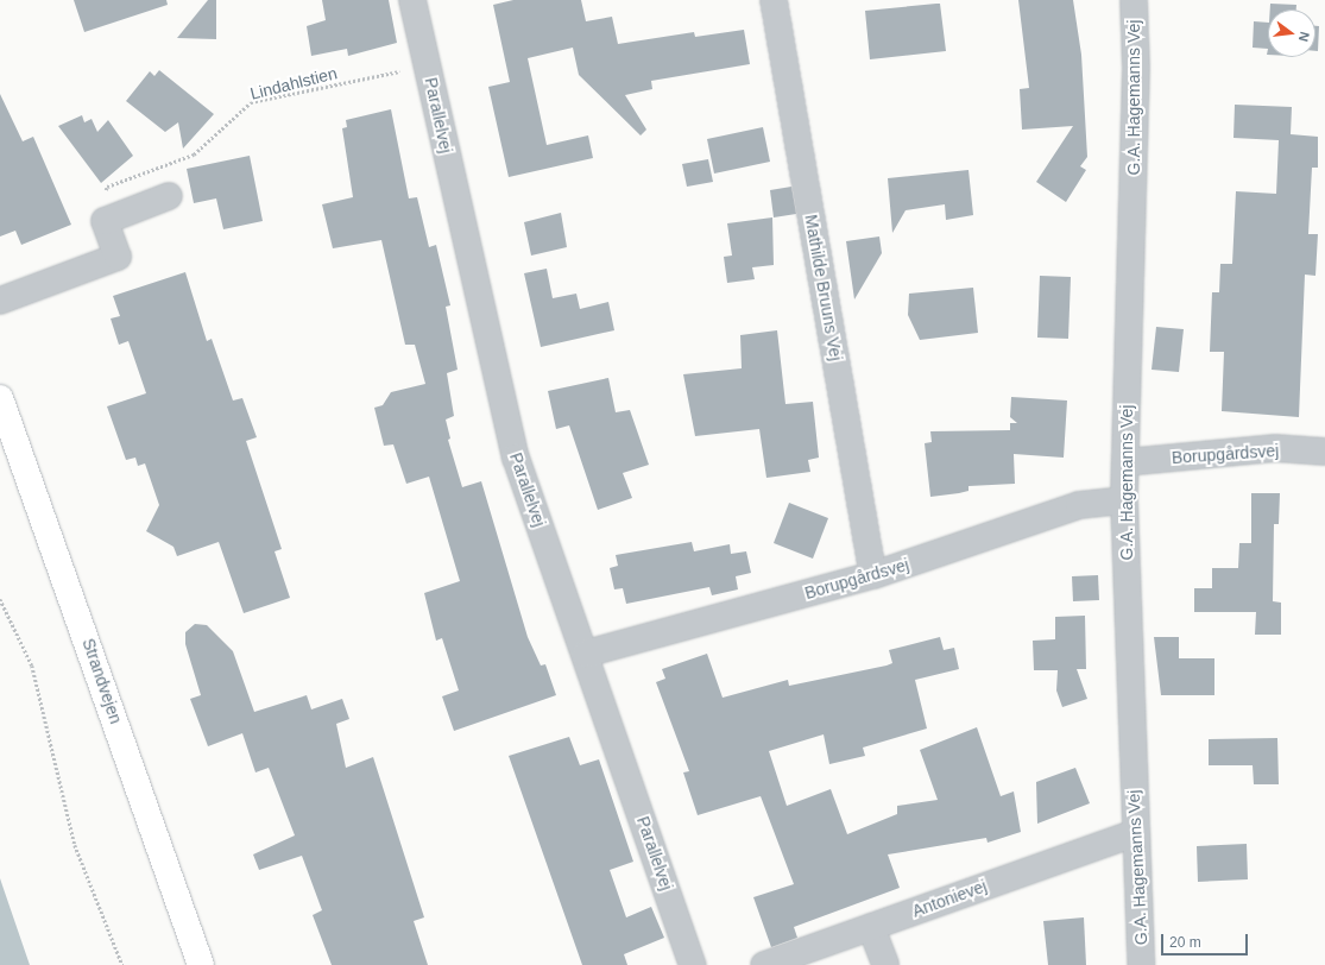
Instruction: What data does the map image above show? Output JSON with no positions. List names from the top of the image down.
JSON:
{
  "streets": {
    "main road": ["Strandvejen"],
    "street": [
      "G.A. Hagemanns Vej",
      "Parallelvej",
      "Mathilde Bruuns Vej",
      "Borupgårdsvej",
      "Antonievej"
    ],
    "path": ["Lindahlstien"]
  },
  "crossings": [
    ["Lindahlstien", "Parallelvej"],
    ["G.A. Hagemanns Vej", "Borupgårdsvej"],
    ["G.A. Hagemanns Vej", "Antonievej"],
    ["Parallelvej", "Borupgårdsvej"],
    ["Mathilde Bruuns Vej", "Borupgårdsvej"]
  ],
  "scale_bar": "20 m",
  "north": "right"
}
